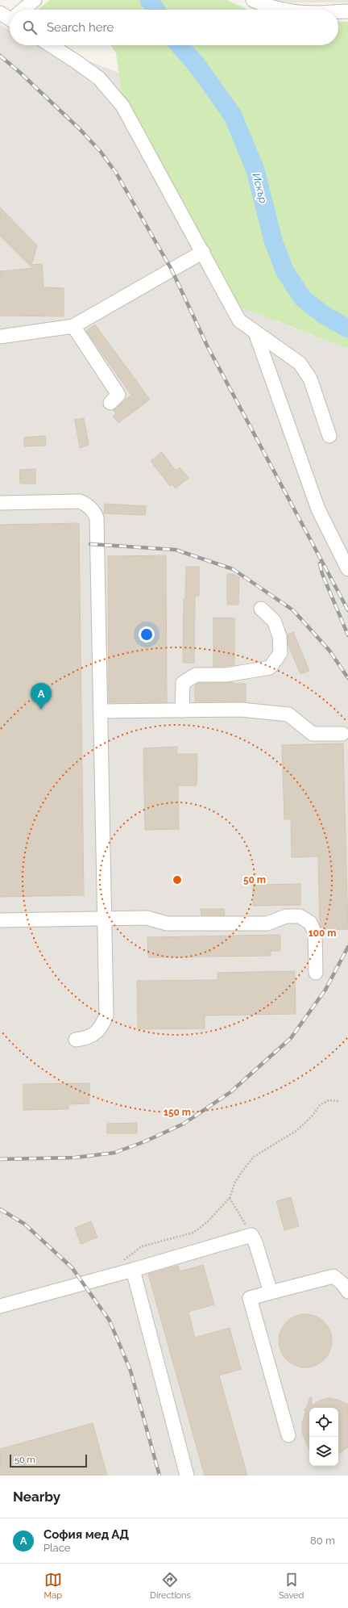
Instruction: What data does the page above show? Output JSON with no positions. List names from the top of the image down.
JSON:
{
  "water": ["Искър"],
  "scale_bar": "50 m",
  "page": {
    "search": "Search here",
    "pins": "A",
    "scale": "50 m",
    "heading": "Nearby",
    "list": [
      {
        "mark": "A",
        "name": "София мед АД",
        "note": "Place",
        "value": "80 m"
      }
    ],
    "nav": ["Map", "Directions", "Saved"]
  },
  "rings": ["50 m", "100 m", "150 m"]
}
